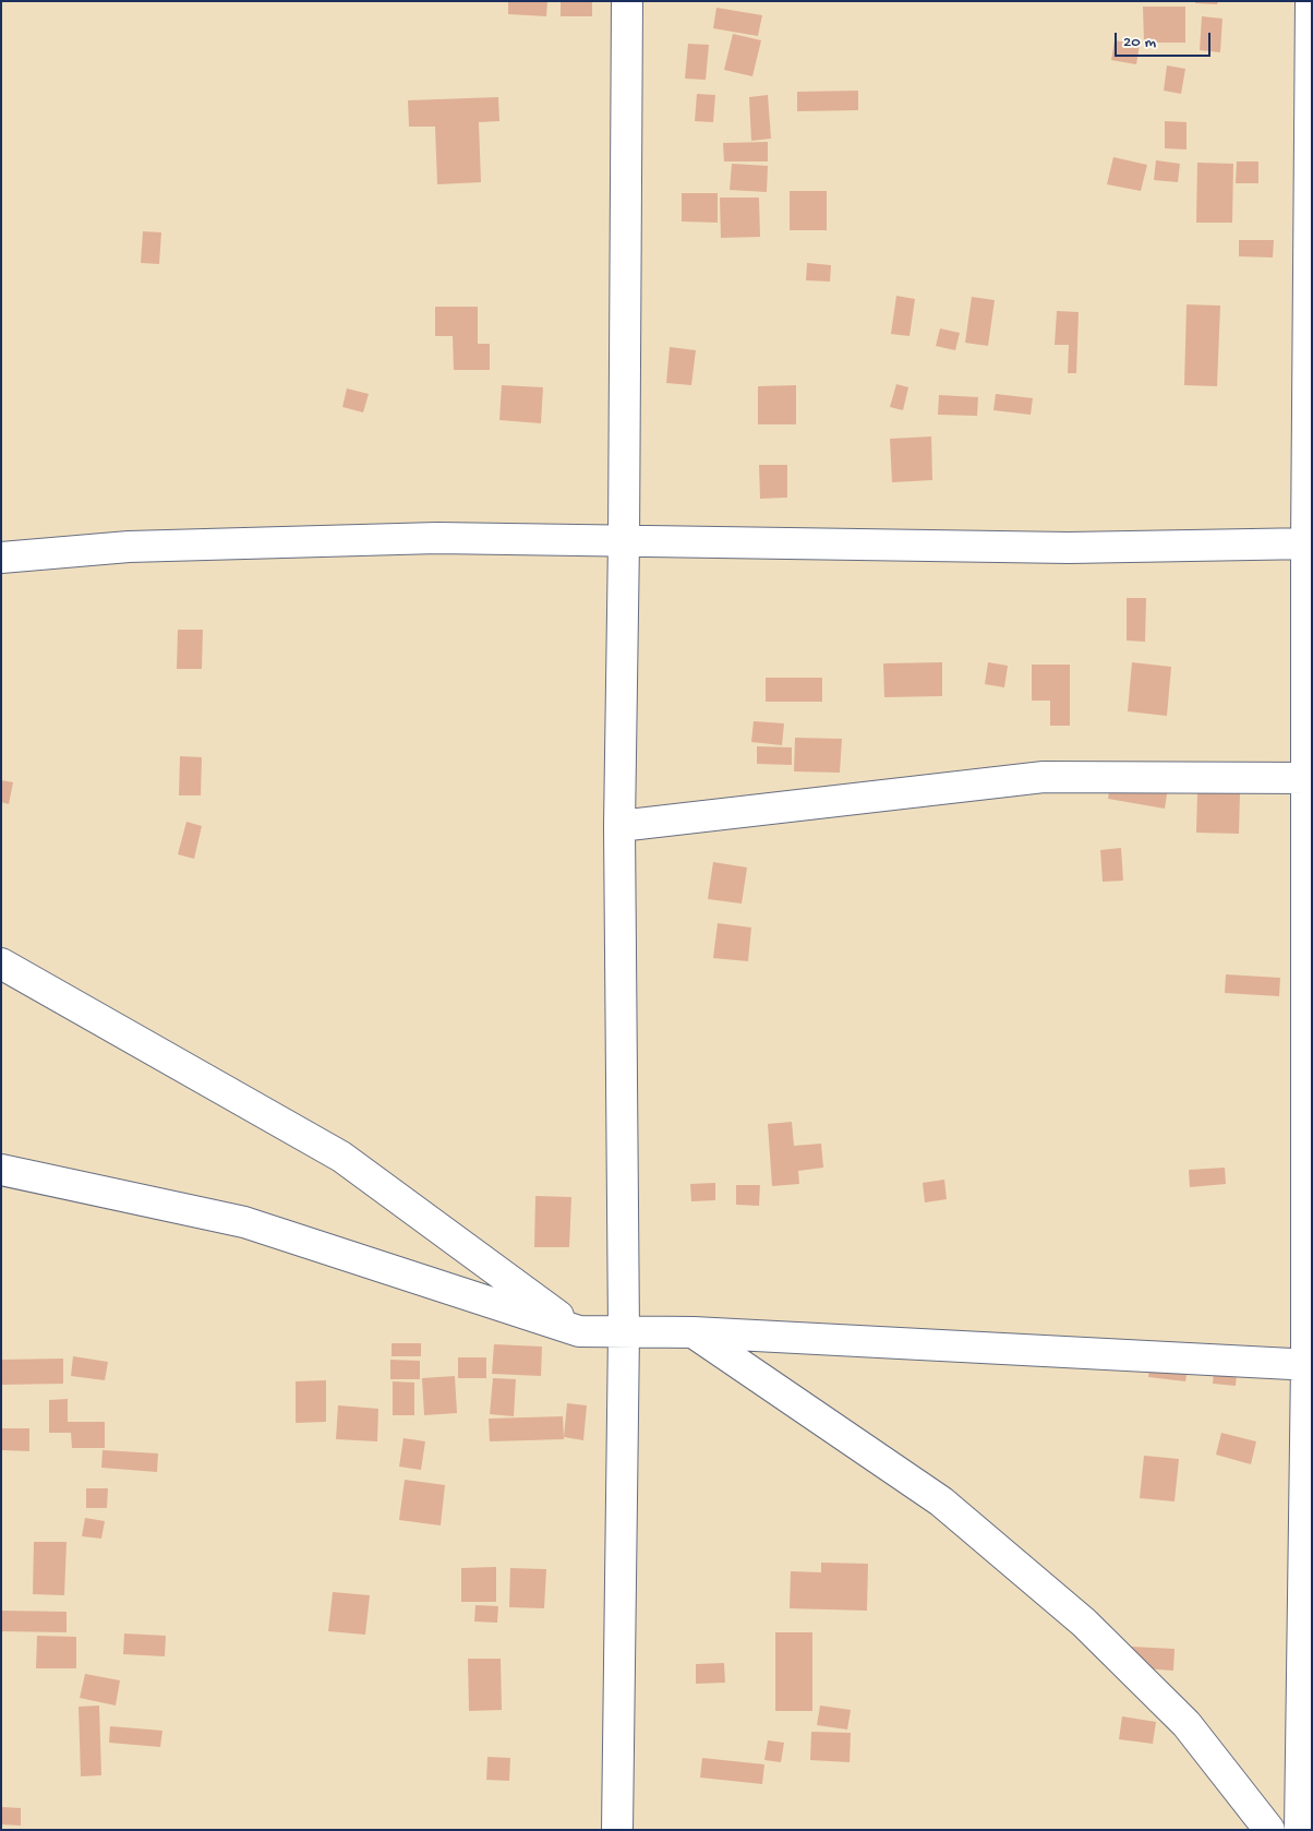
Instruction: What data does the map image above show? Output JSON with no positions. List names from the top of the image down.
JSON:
{
  "scale_bar": "20 m"
}
